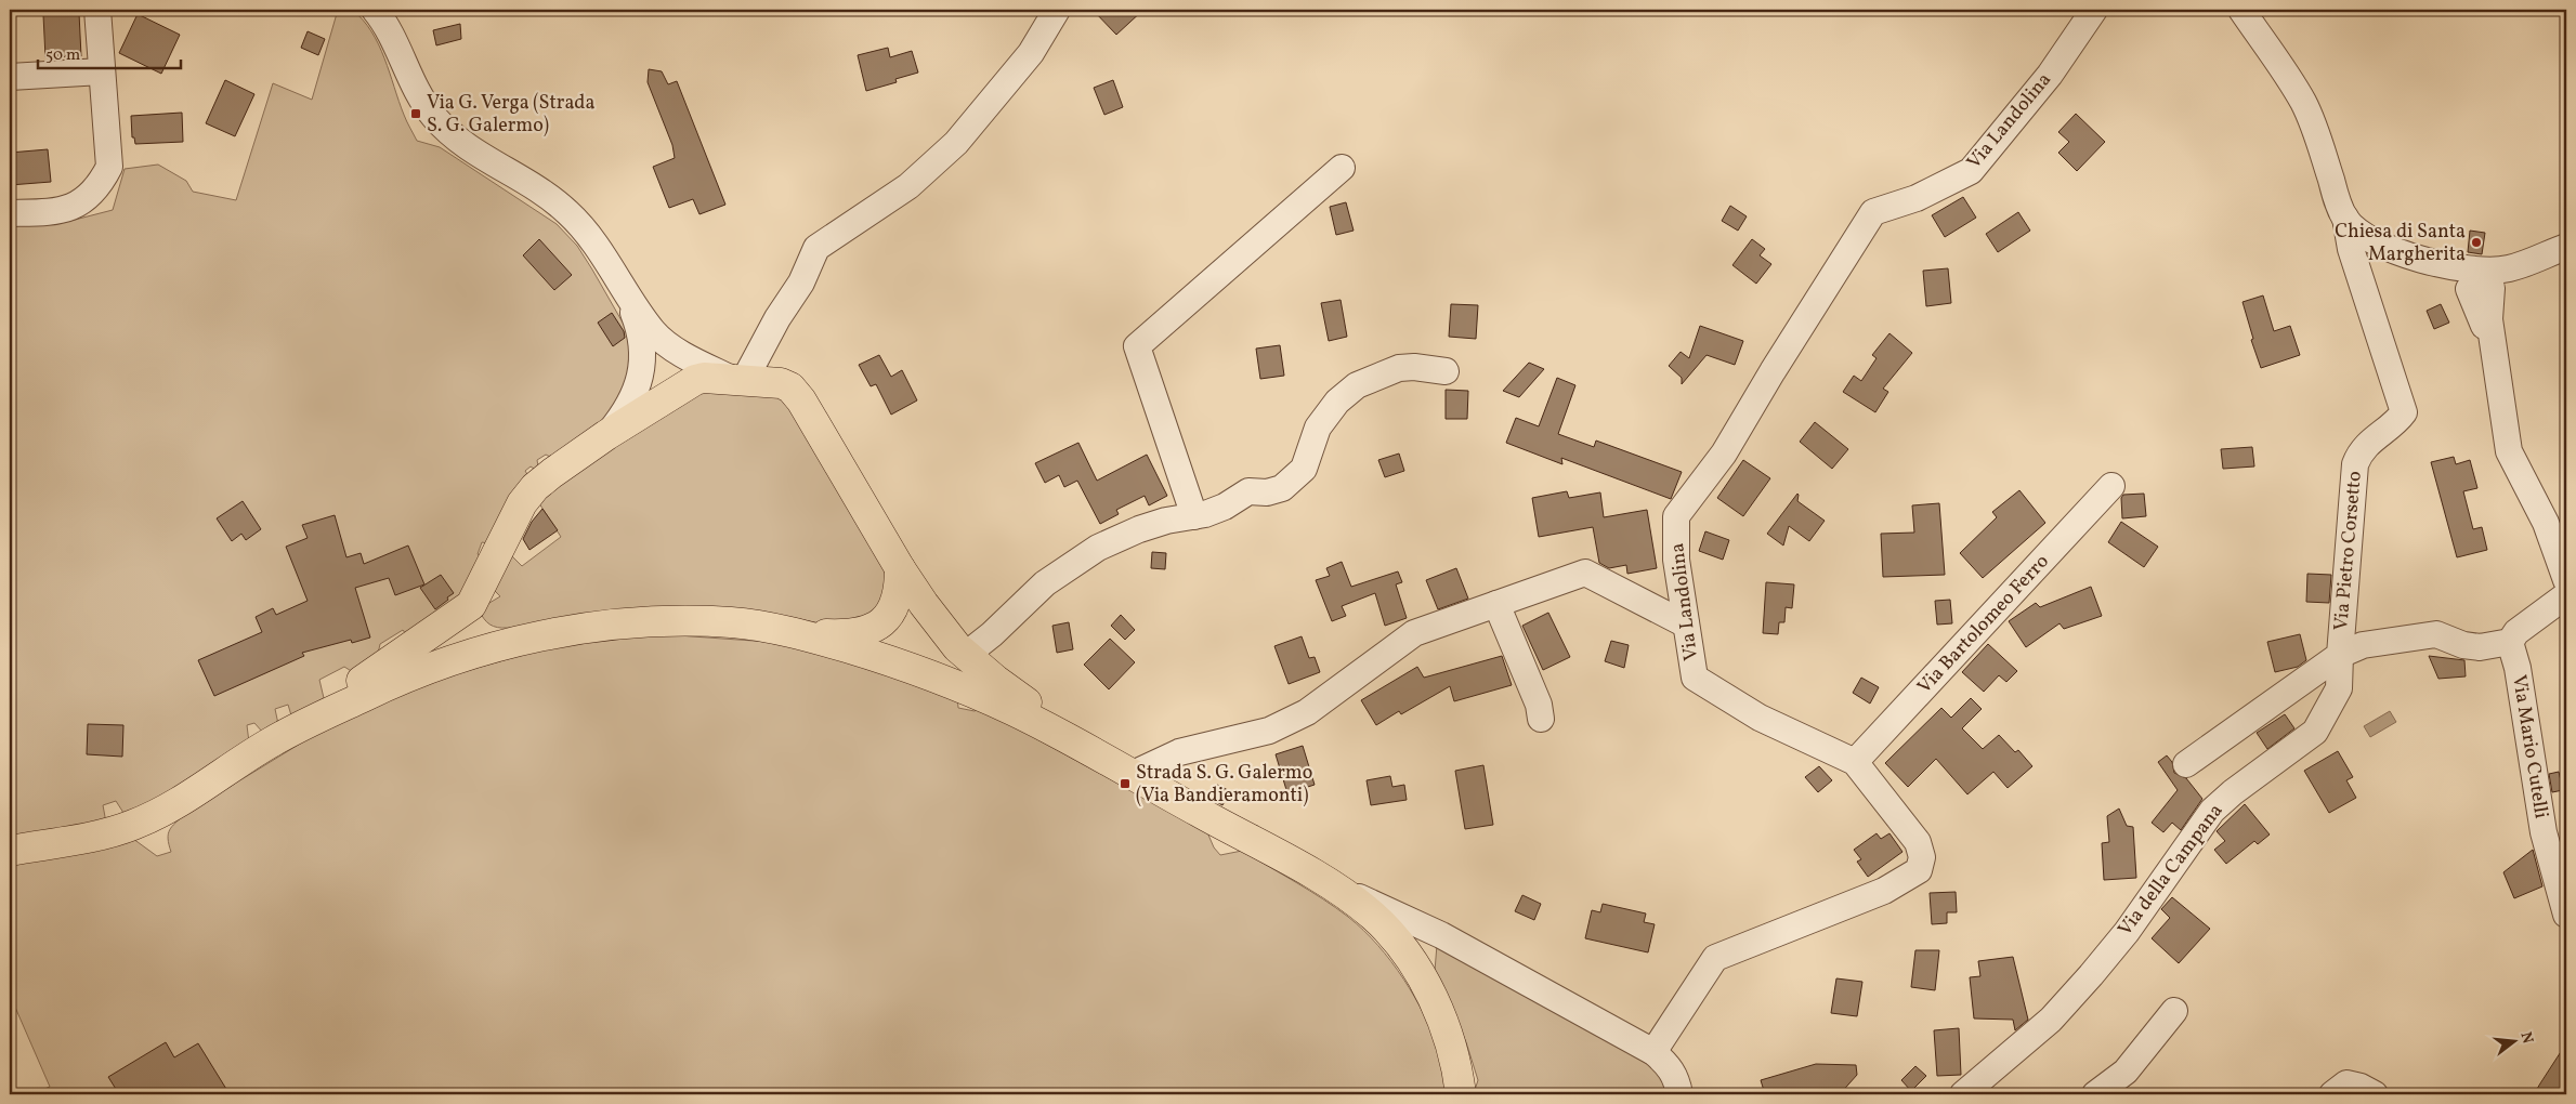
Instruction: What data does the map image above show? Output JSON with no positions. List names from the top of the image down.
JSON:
{
  "streets": {
    "street": [
      "Via Landolina",
      "Via Pietro Corsetto",
      "Via Bartolomeo Ferro",
      "Via Mario Cutelli",
      "Via della Campana"
    ]
  },
  "crossings": [
    ["Via Landolina", "Via Bartolomeo Ferro"],
    ["Via Pietro Corsetto", "Via della Campana"]
  ],
  "places": {
    "transit": ["Via G. Verga (Strada S. G. Galermo)", "Strada S. G. Galermo (Via Bandieramonti)"],
    "other": ["Chiesa di Santa Margherita"]
  },
  "scale_bar": "50 m",
  "north": "right"
}
